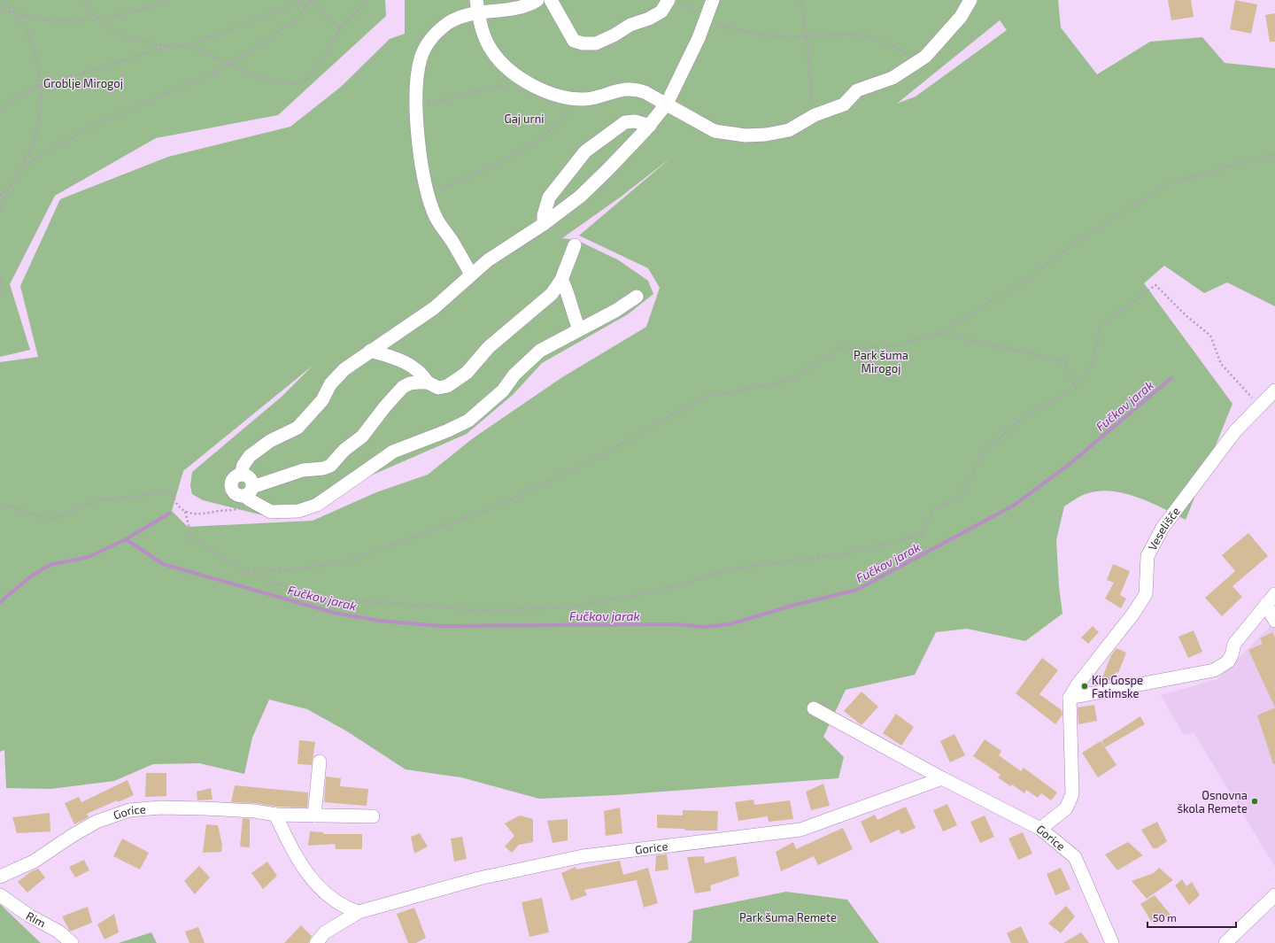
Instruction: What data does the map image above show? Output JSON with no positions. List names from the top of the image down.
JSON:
{
  "streets": {
    "street": ["Veselišče", "Gorice", "Rim"]
  },
  "water": ["Fučkov jarak"],
  "parks": [
    "Groblje Mirogoj",
    "Gaj urni",
    "Park šuma Mirogoj",
    "Park šuma Remete"
  ],
  "places": ["Kip Gospe Fatimske", "Osnovna škola Remete"],
  "scale_bar": "50 m"
}
